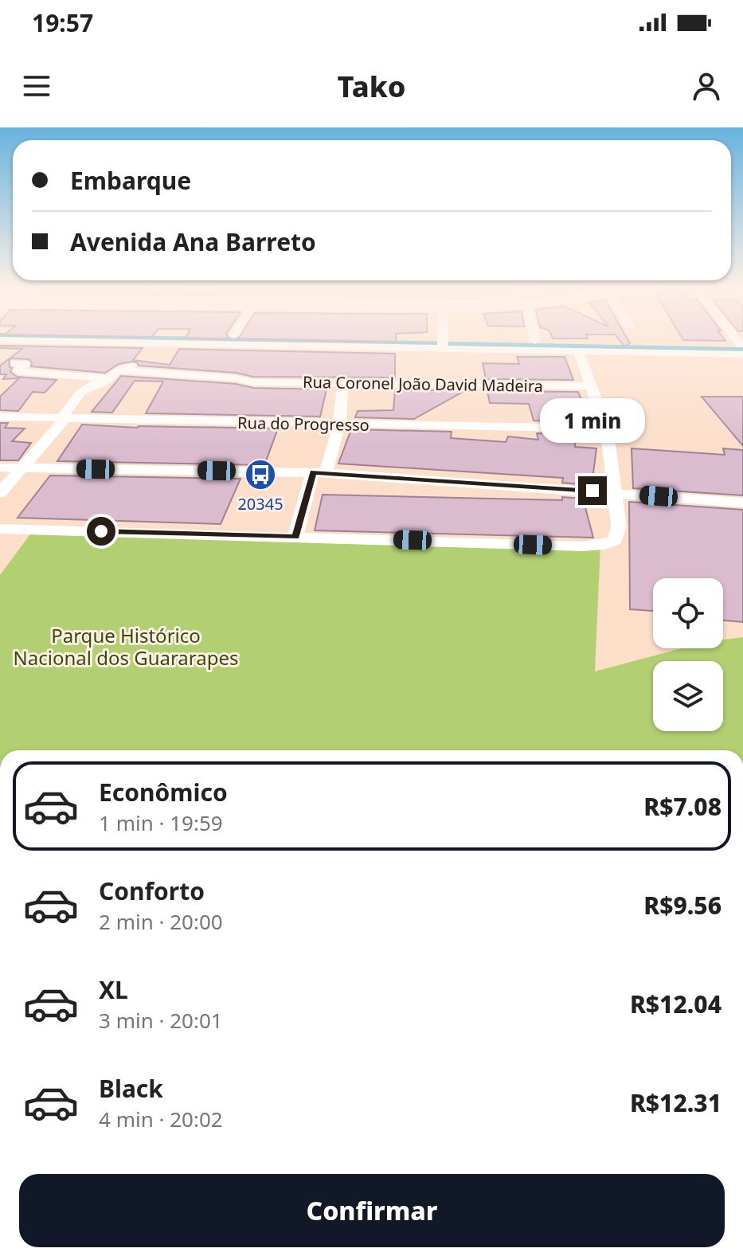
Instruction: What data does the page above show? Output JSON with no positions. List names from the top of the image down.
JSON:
{
  "streets": {
    "street": ["Rua Coronel João David Madeira", "Rua do Progresso"]
  },
  "parks": ["Parque Histórico Nacional dos Guararapes"],
  "places": {
    "bus stop": ["20345"]
  },
  "page": {
    "status": "19:57",
    "header": "Tako",
    "banner": ["Embarque", "Avenida Ana Barreto"],
    "bubble": "1 min",
    "list": [
      {
        "name": "Econômico",
        "note": "1 min · 19:59",
        "value": "R$7.08"
      },
      {
        "name": "Conforto",
        "note": "2 min · 20:00",
        "value": "R$9.56"
      },
      {
        "name": "XL",
        "note": "3 min · 20:01",
        "value": "R$12.04"
      },
      {
        "name": "Black",
        "note": "4 min · 20:02",
        "value": "R$12.31"
      }
    ],
    "buttons": "Confirmar"
  }
}
